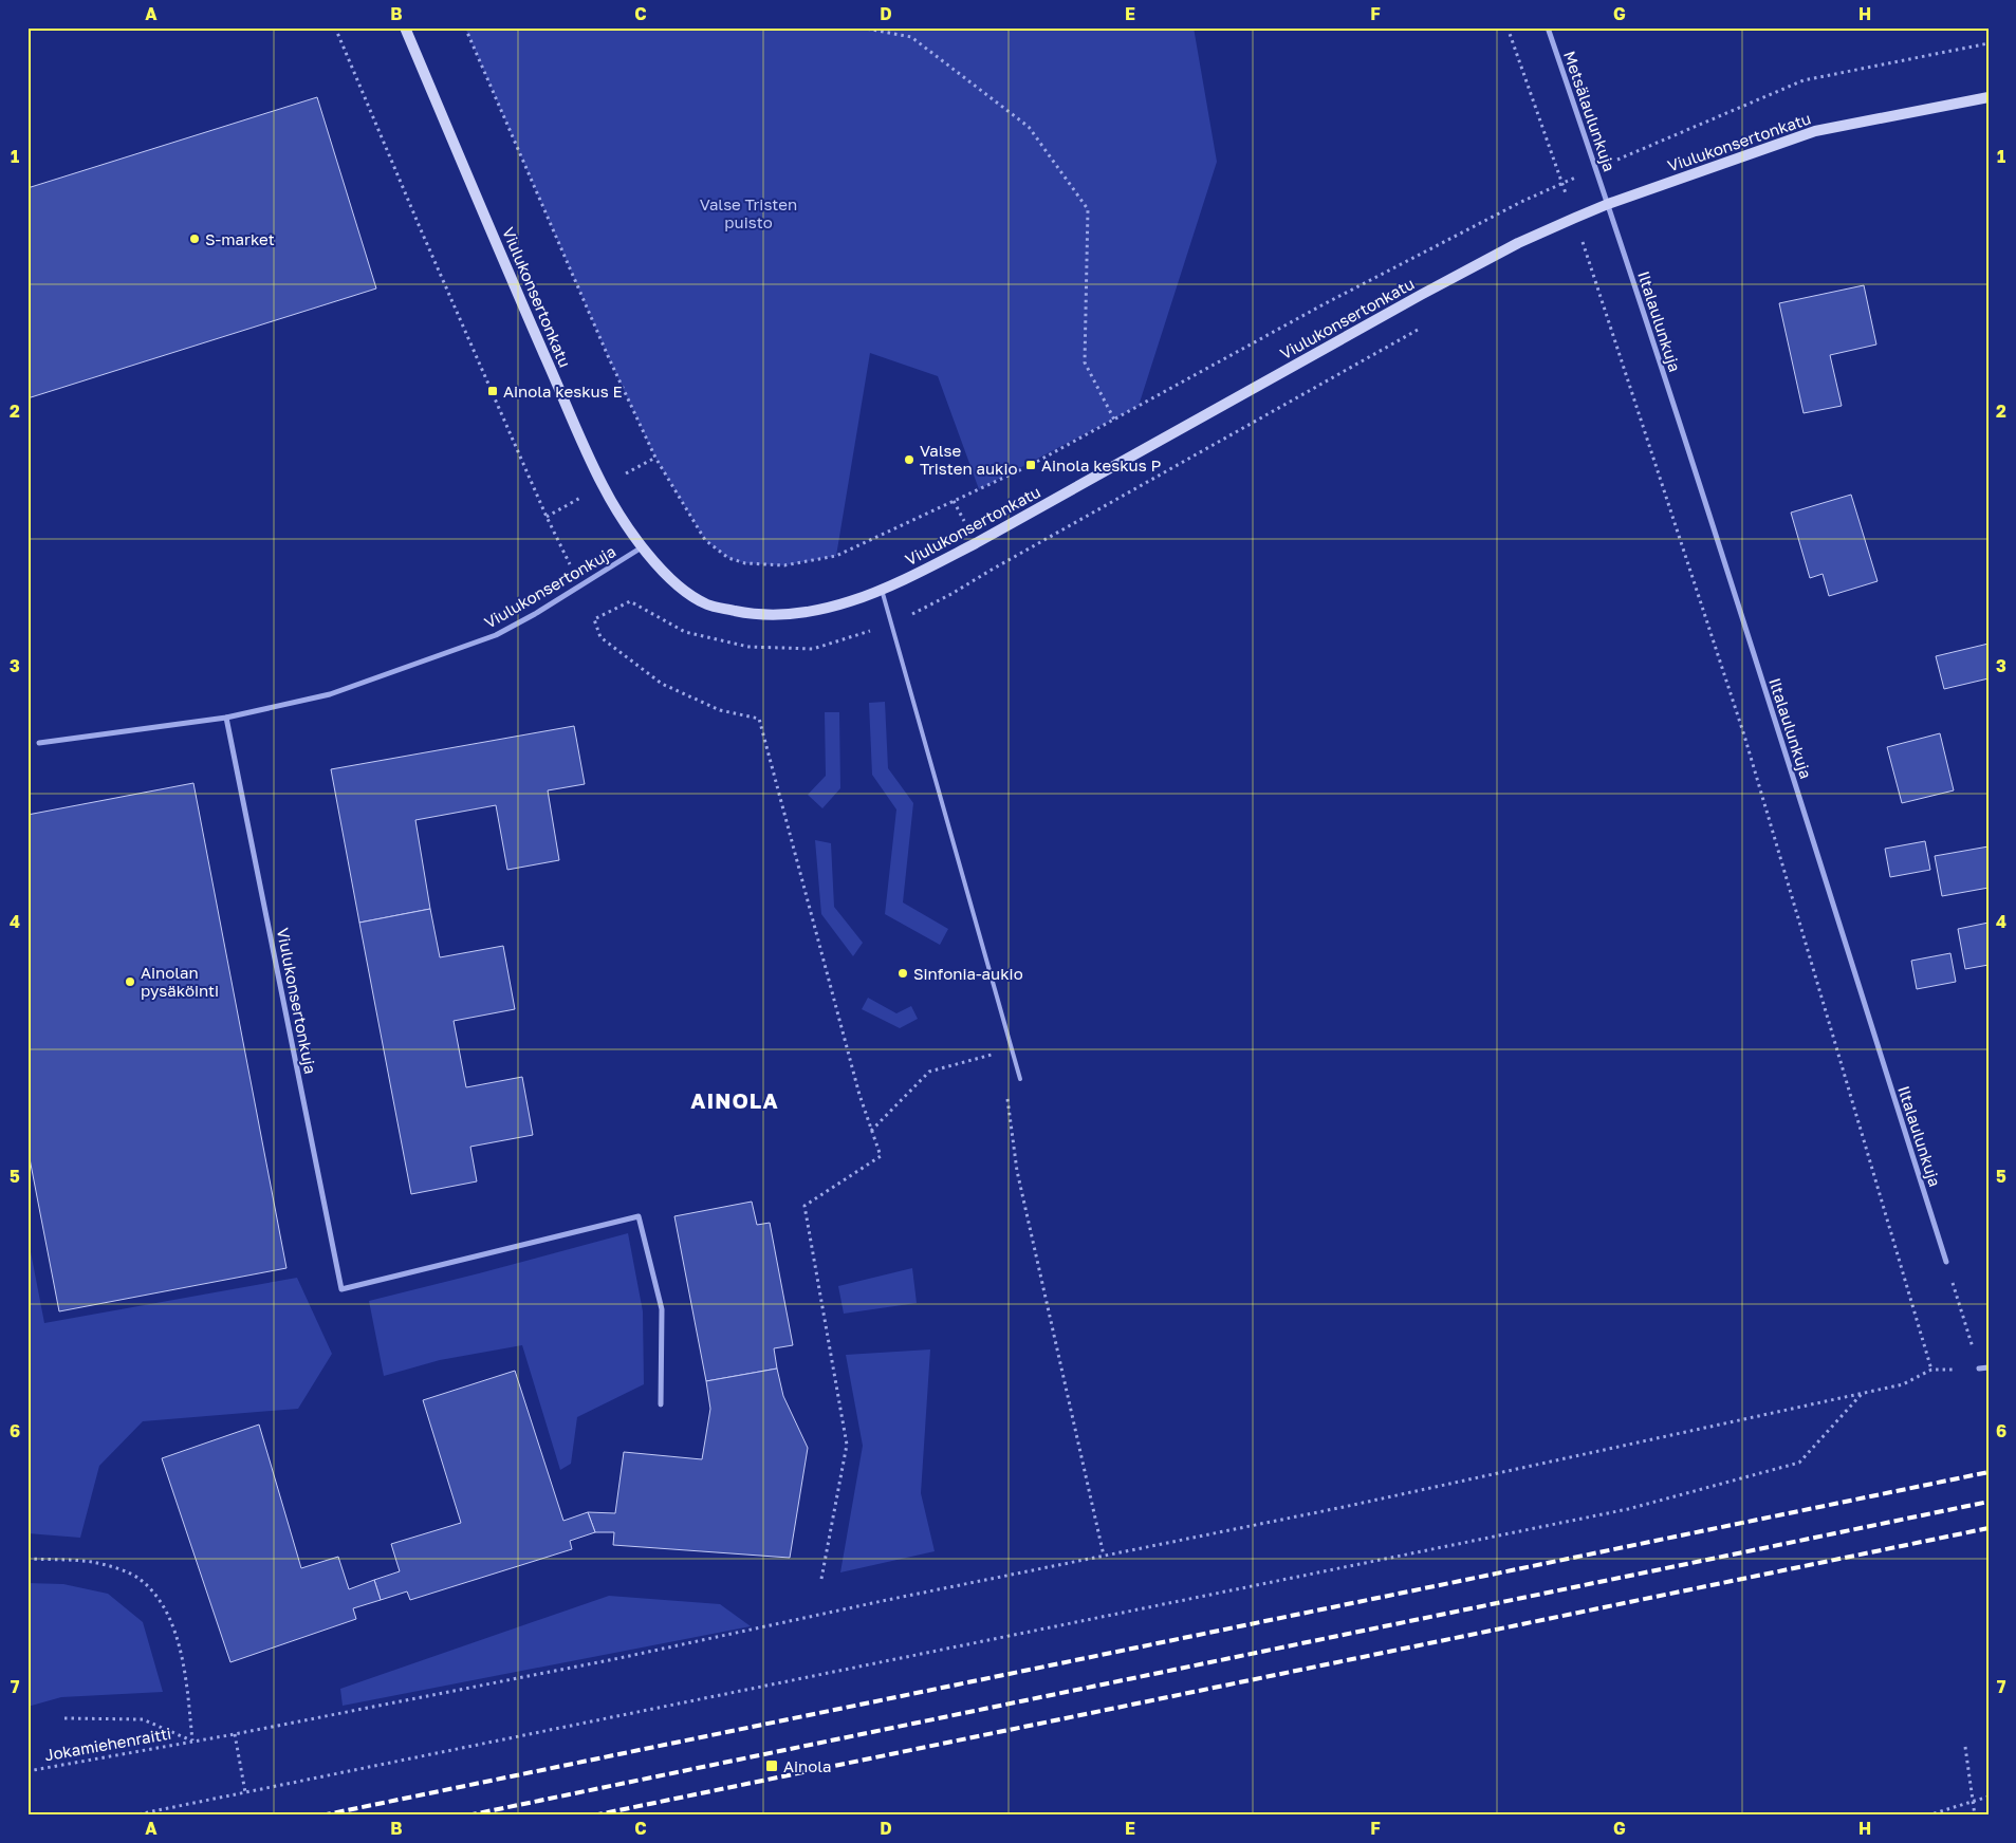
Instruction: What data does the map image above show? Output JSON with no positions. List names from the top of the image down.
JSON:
{
  "streets": {
    "street": [
      "Metsälaulunkuja",
      "Viulukonsertonkatu",
      "Iltalaulunkuja",
      "Viulukonsertonkuja"
    ],
    "path": ["Jokamiehenraitti"]
  },
  "crossings": [
    ["Metsälaulunkuja", "Viulukonsertonkatu"],
    ["Metsälaulunkuja", "Iltalaulunkuja"],
    ["Viulukonsertonkatu", "Iltalaulunkuja"],
    ["Viulukonsertonkatu", "Viulukonsertonkuja"]
  ],
  "districts": ["AINOLA"],
  "parks": ["Valse Tristen puisto"],
  "places": {
    "other": [
      "S-market",
      "Valse Tristen aukio",
      "Sinfonia-aukio",
      "Ainolan pysäköinti"
    ],
    "transit": ["Ainola keskus E", "Ainola keskus P", "Ainola"]
  },
  "grid": {
    "columns": [
      "A",
      "B",
      "C",
      "D",
      "E",
      "F",
      "G",
      "H"
    ],
    "rows": [
      "1",
      "2",
      "3",
      "4",
      "5",
      "6",
      "7"
    ]
  }
}
